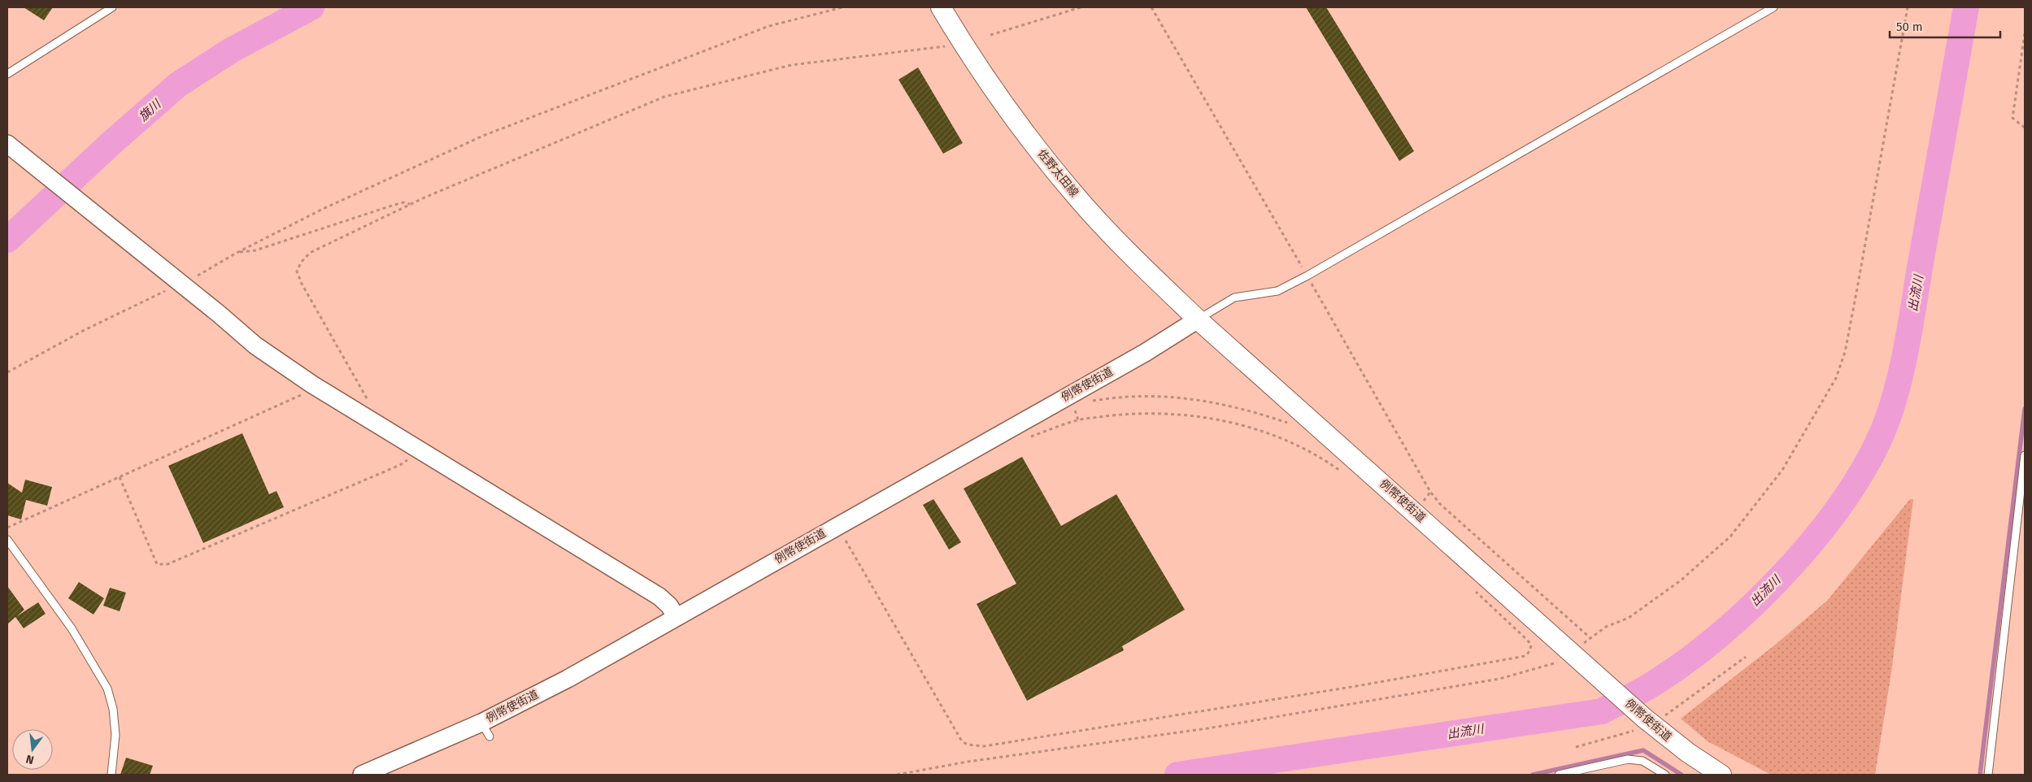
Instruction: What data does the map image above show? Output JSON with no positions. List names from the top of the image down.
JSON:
{
  "streets": {
    "main road": ["佐野太田線", "例幣使街道"]
  },
  "crossings": [
    ["佐野太田線", "例幣使街道"]
  ],
  "water": ["旗川", "出流川"],
  "scale_bar": "50 m",
  "north": "bottom"
}
